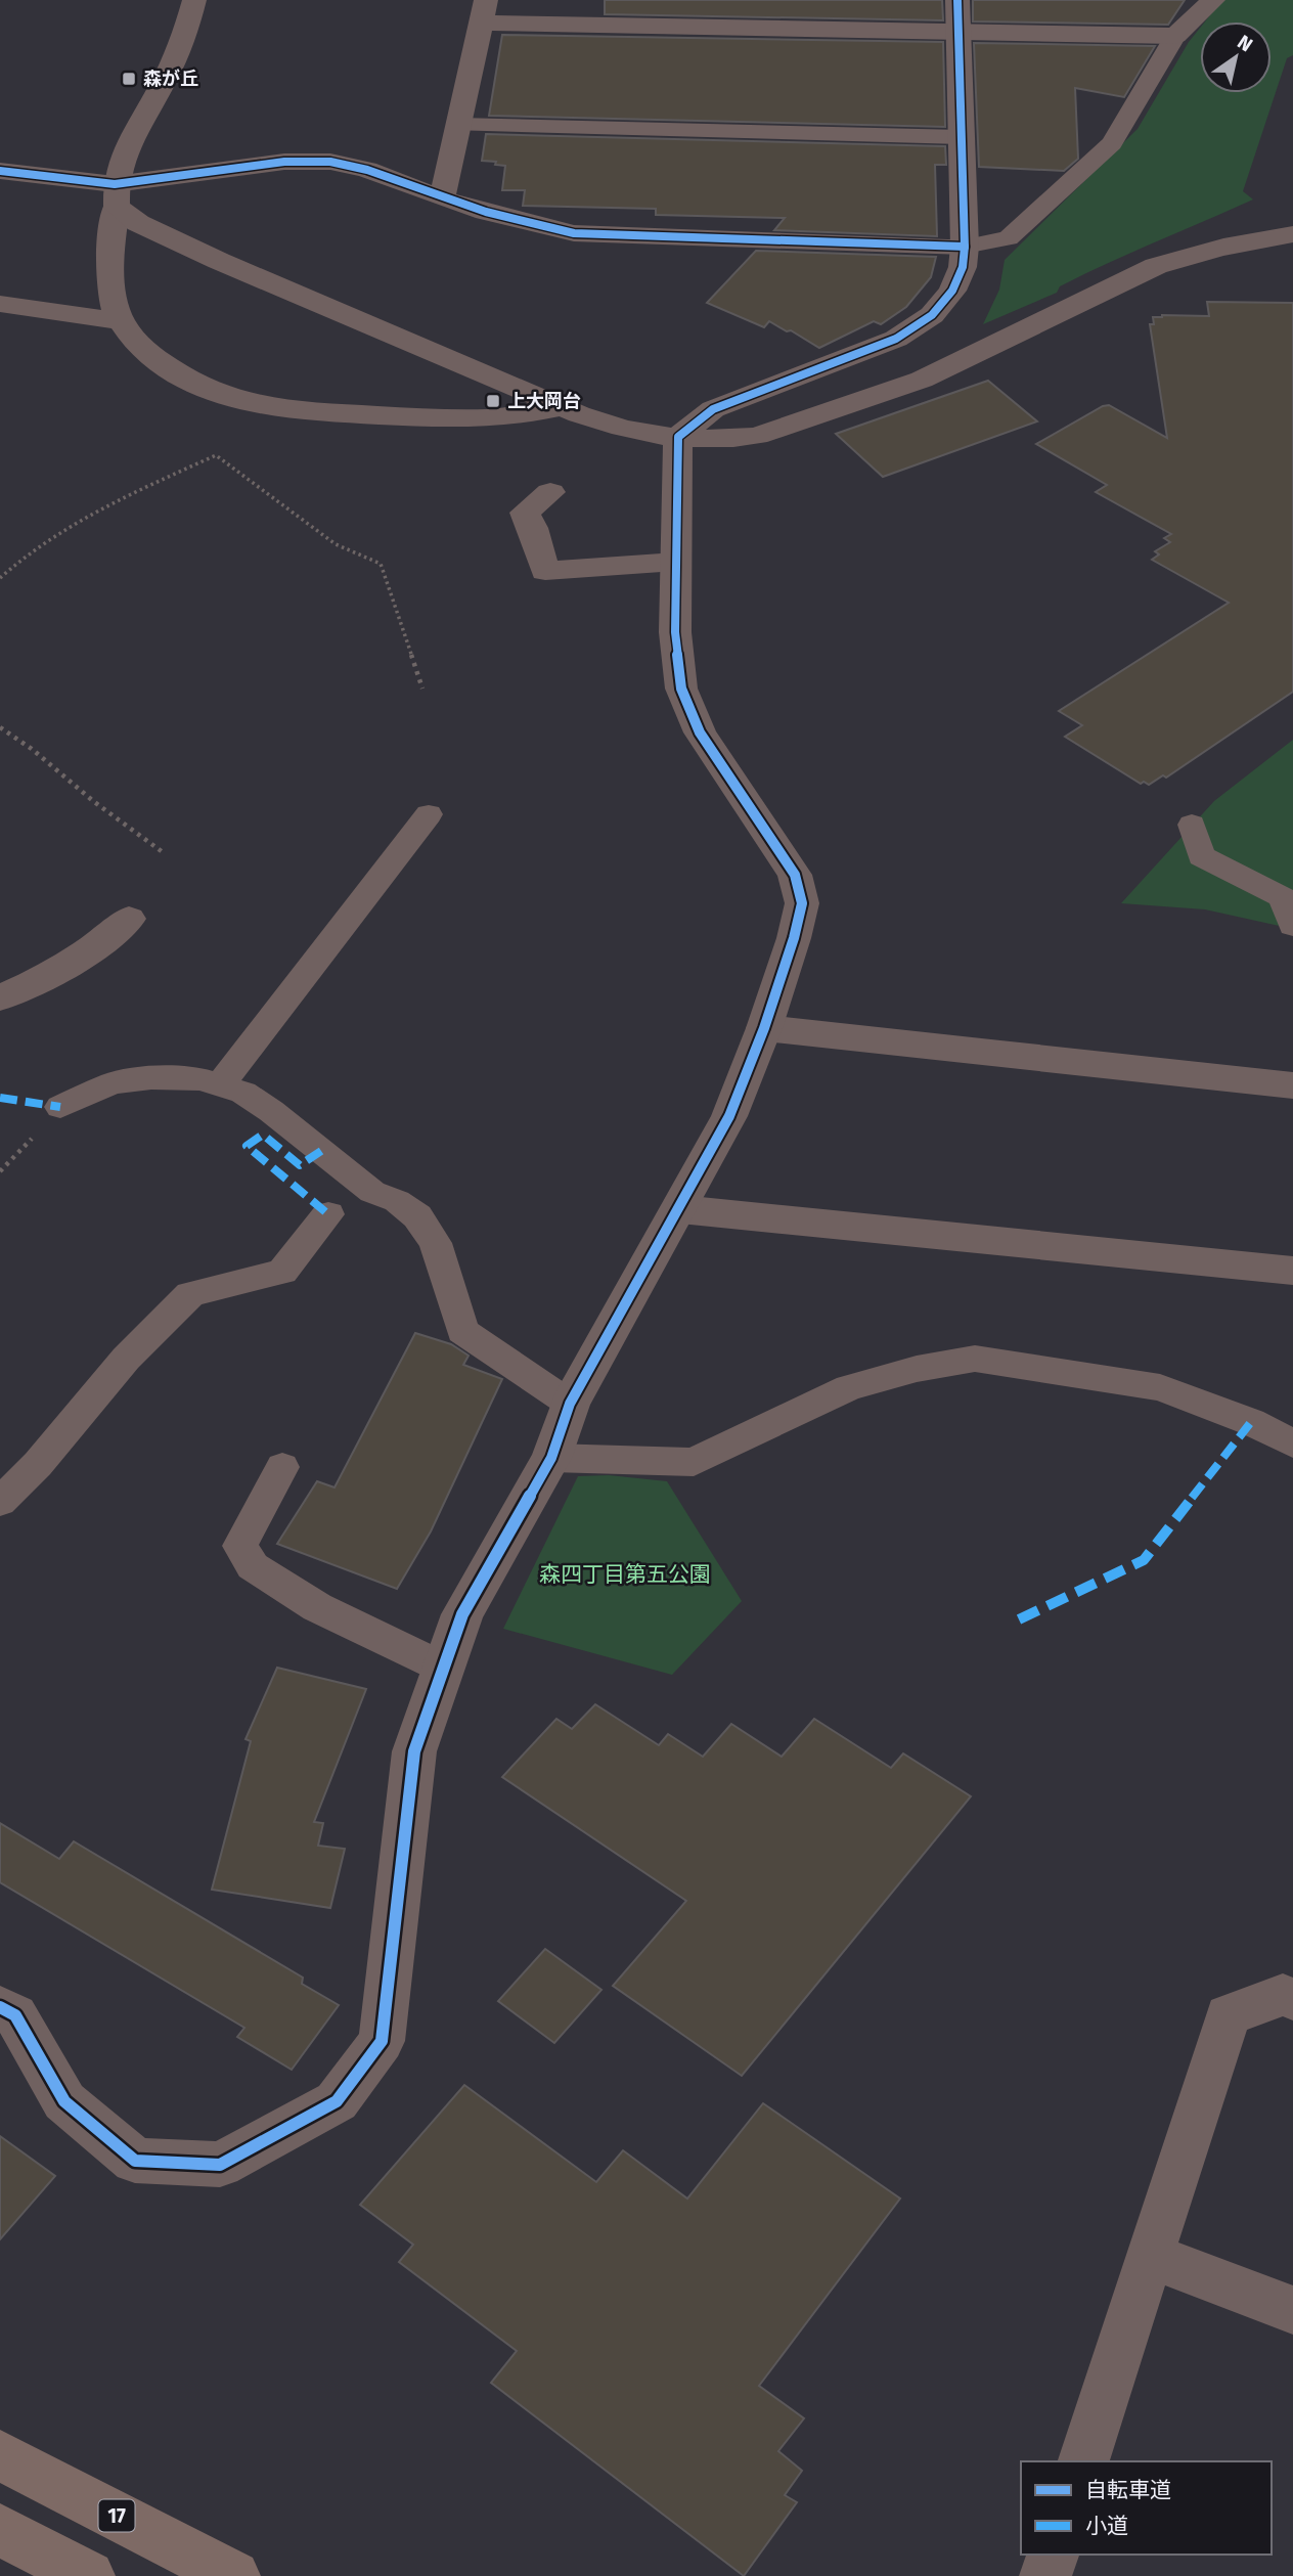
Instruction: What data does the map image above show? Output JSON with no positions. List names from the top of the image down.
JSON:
{
  "streets": {
    "main road": ["17"]
  },
  "parks": ["森四丁目第五公園"],
  "places": {
    "transit": ["森が丘", "上大岡台"]
  },
  "legend": ["自転車道", "小道"],
  "north": "top right"
}
